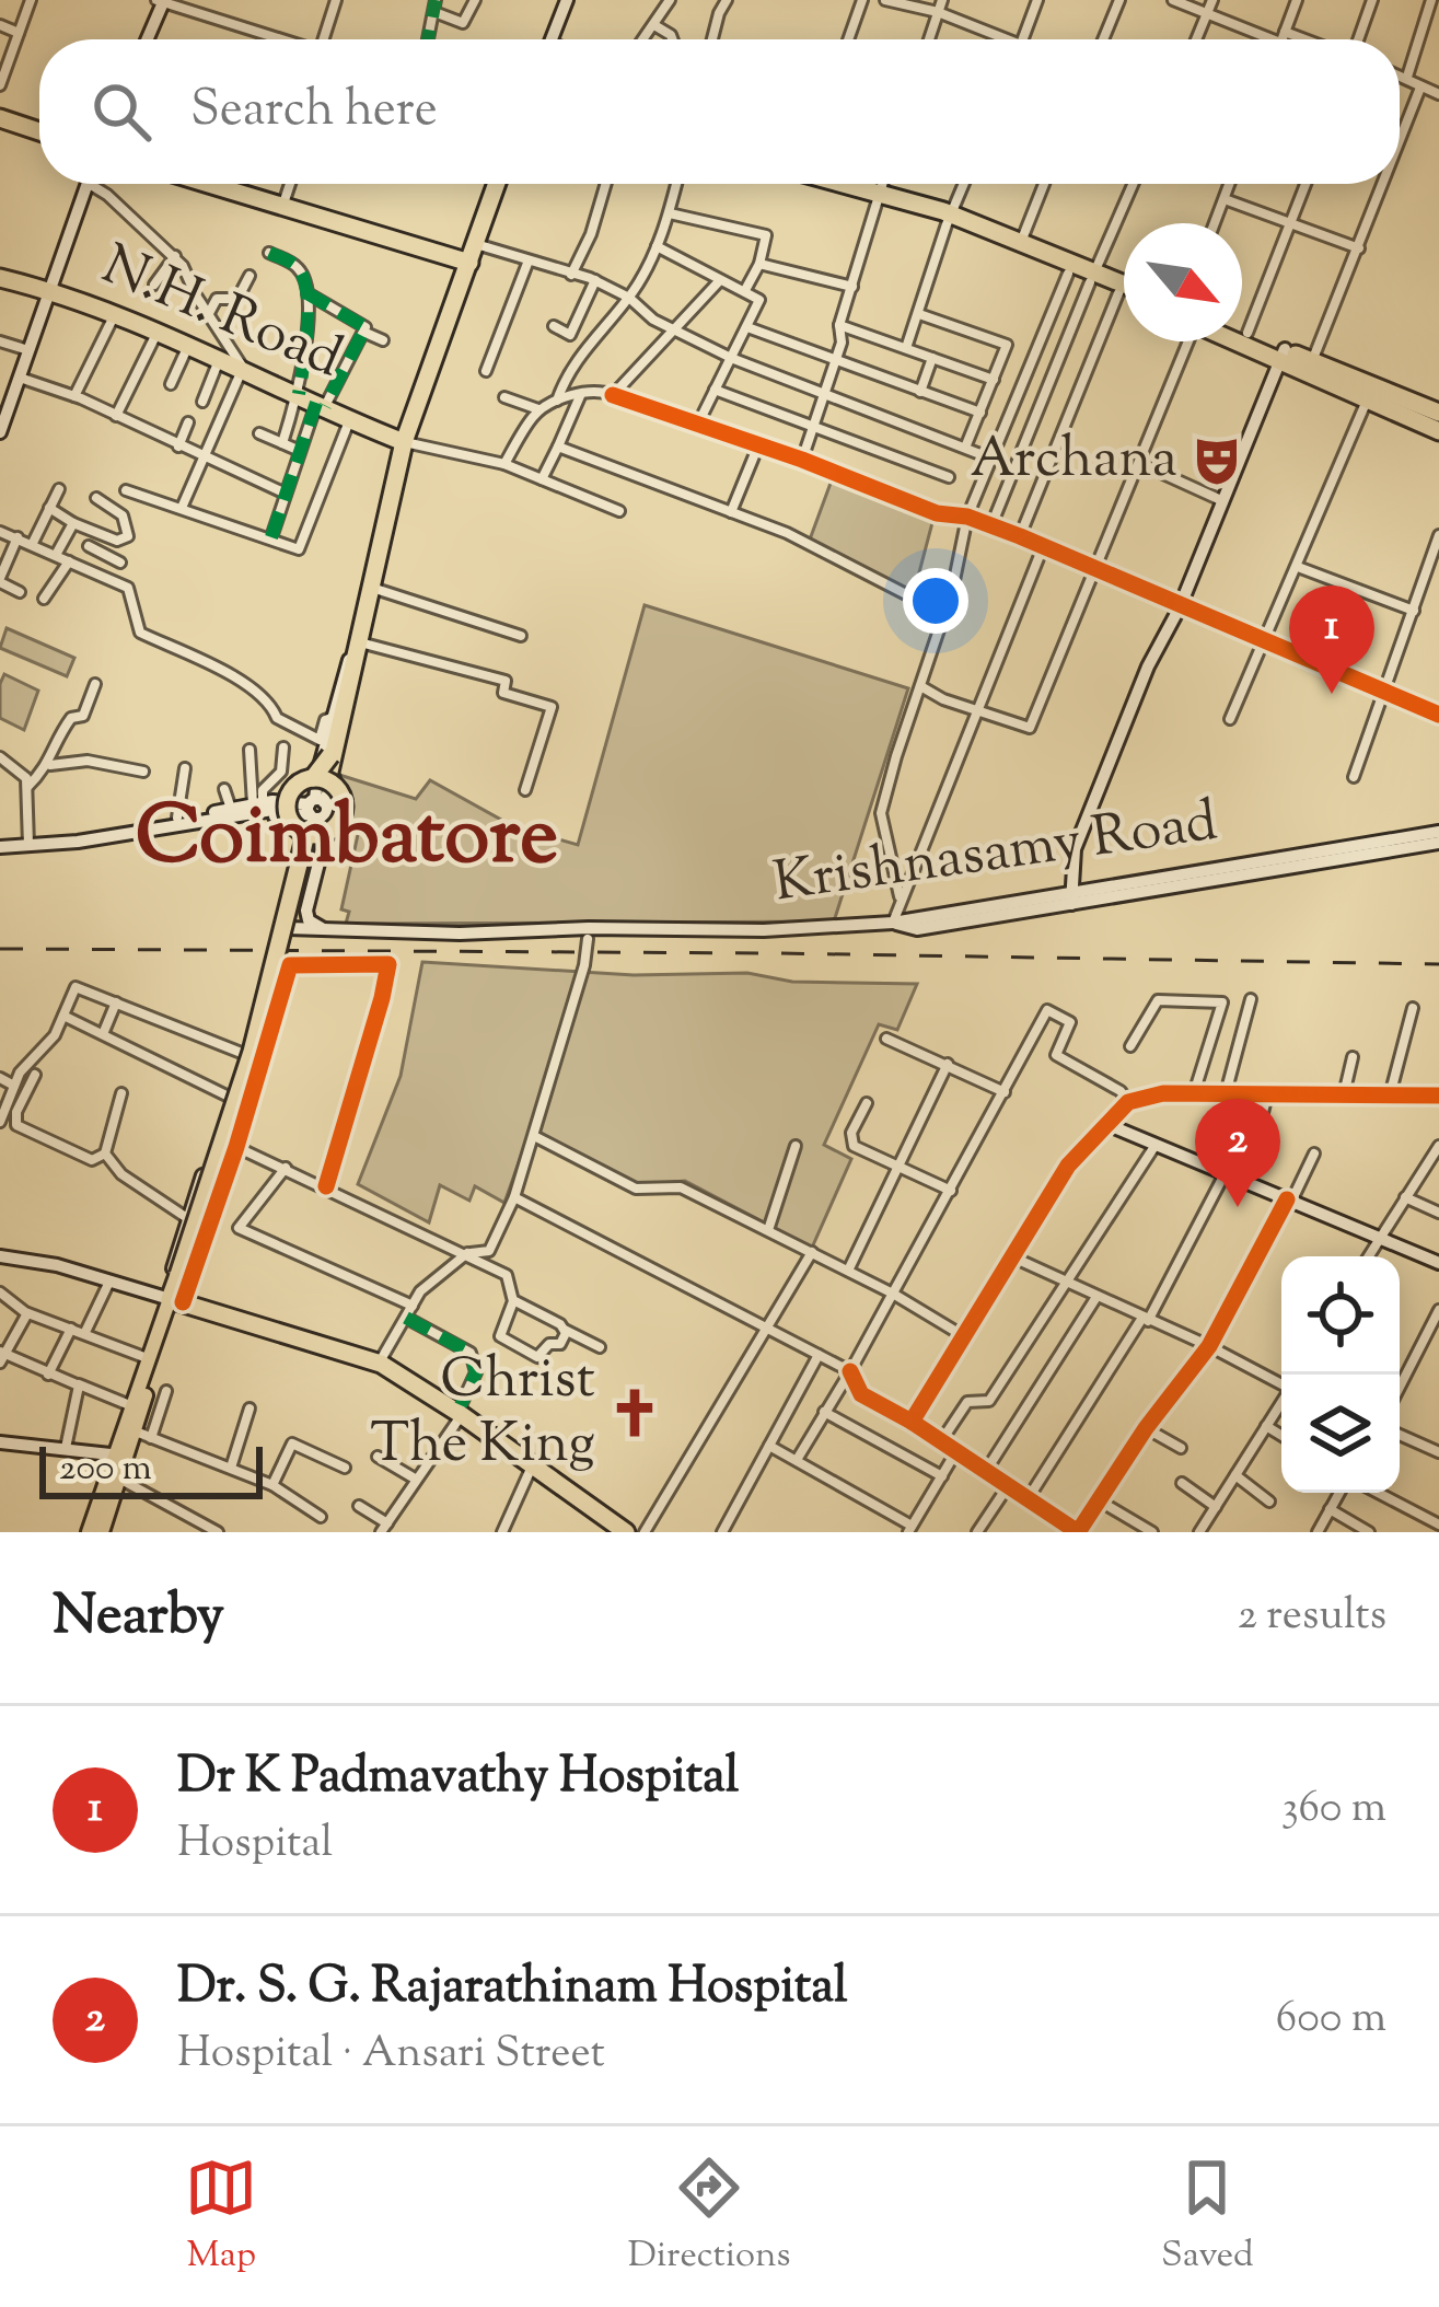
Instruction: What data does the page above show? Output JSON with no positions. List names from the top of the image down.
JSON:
{
  "streets": {
    "highway": ["N.H. Road"],
    "main road": ["Krishnasamy Road"]
  },
  "districts": ["Coimbatore"],
  "places": {
    "theatre": ["Archana"],
    "church": ["Christ The King"]
  },
  "scale_bar": "200 m",
  "north": "bottom right",
  "page": {
    "search": "Search here",
    "pins": ["1", "2"],
    "scale": "200 m",
    "heading": ["Nearby", "2 results"],
    "list": [
      {
        "mark": "1",
        "name": "Dr K Padmavathy Hospital",
        "note": "Hospital",
        "value": "360 m"
      },
      {
        "mark": "2",
        "name": "Dr. S. G. Rajarathinam Hospital",
        "note": "Hospital · Ansari Street",
        "value": "600 m"
      }
    ],
    "nav": ["Map", "Directions", "Saved"]
  }
}
